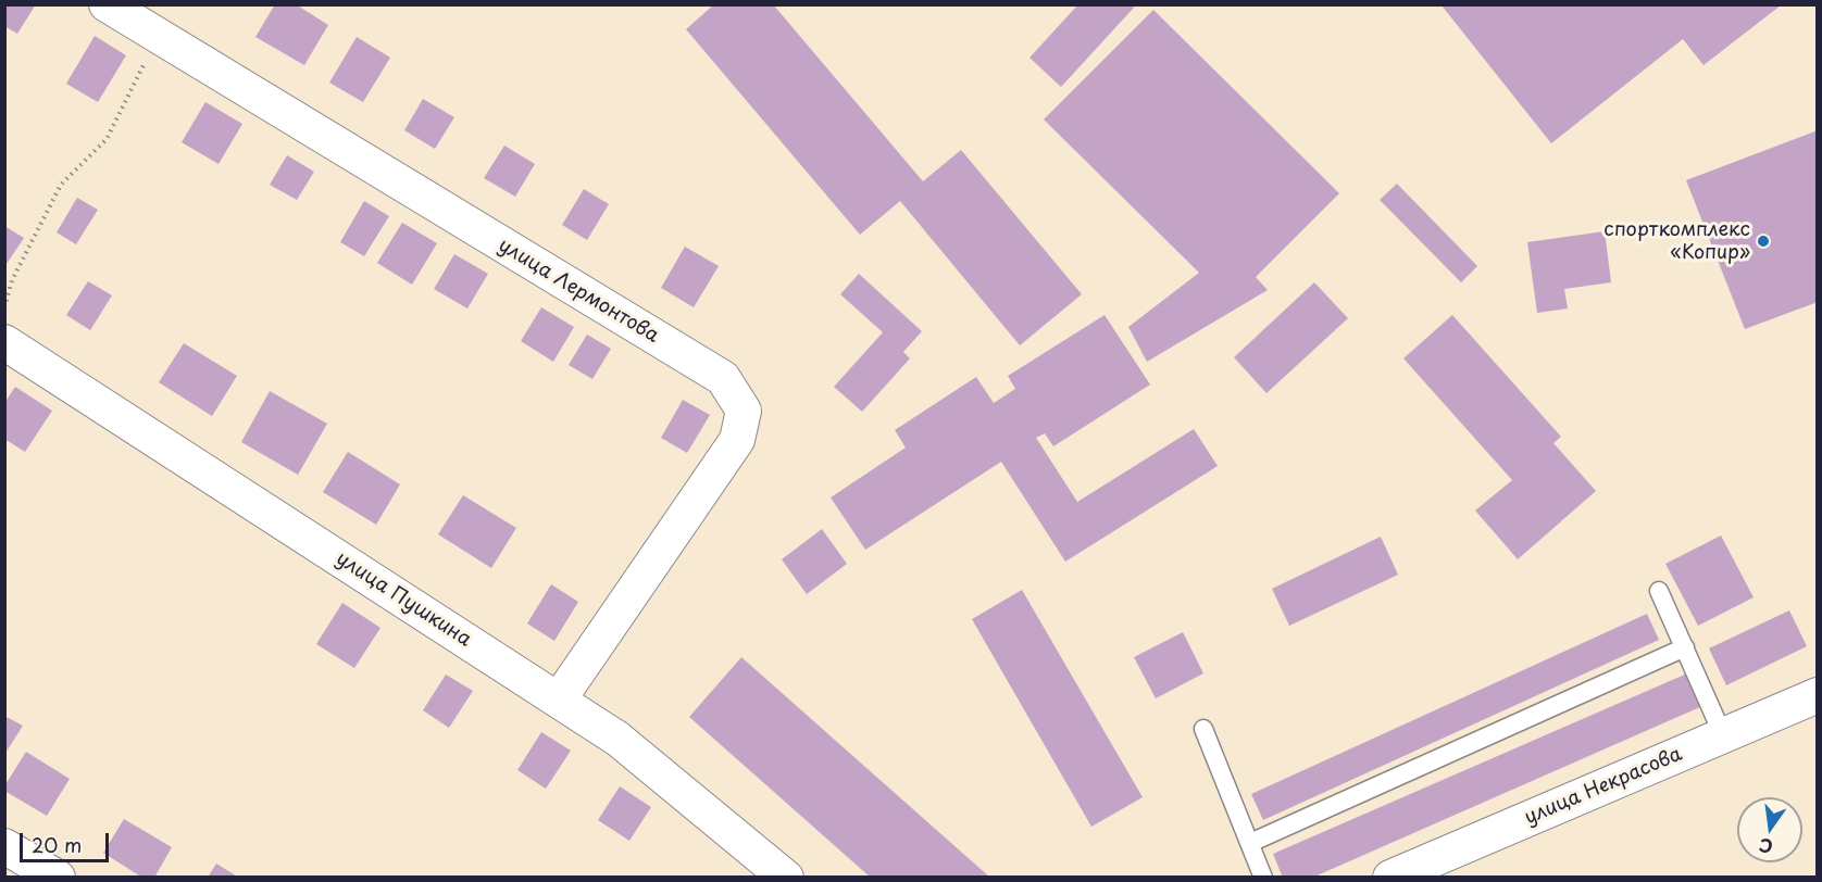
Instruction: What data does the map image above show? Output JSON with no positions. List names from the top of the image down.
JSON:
{
  "streets": {
    "street": ["улица Лермонтова", "улица Пушкина", "улица Некрасова"]
  },
  "crossings": [
    ["улица Лермонтова", "улица Пушкина"]
  ],
  "places": ["спорткомплекс «Копир»"],
  "scale_bar": "20 m",
  "north": "bottom"
}
